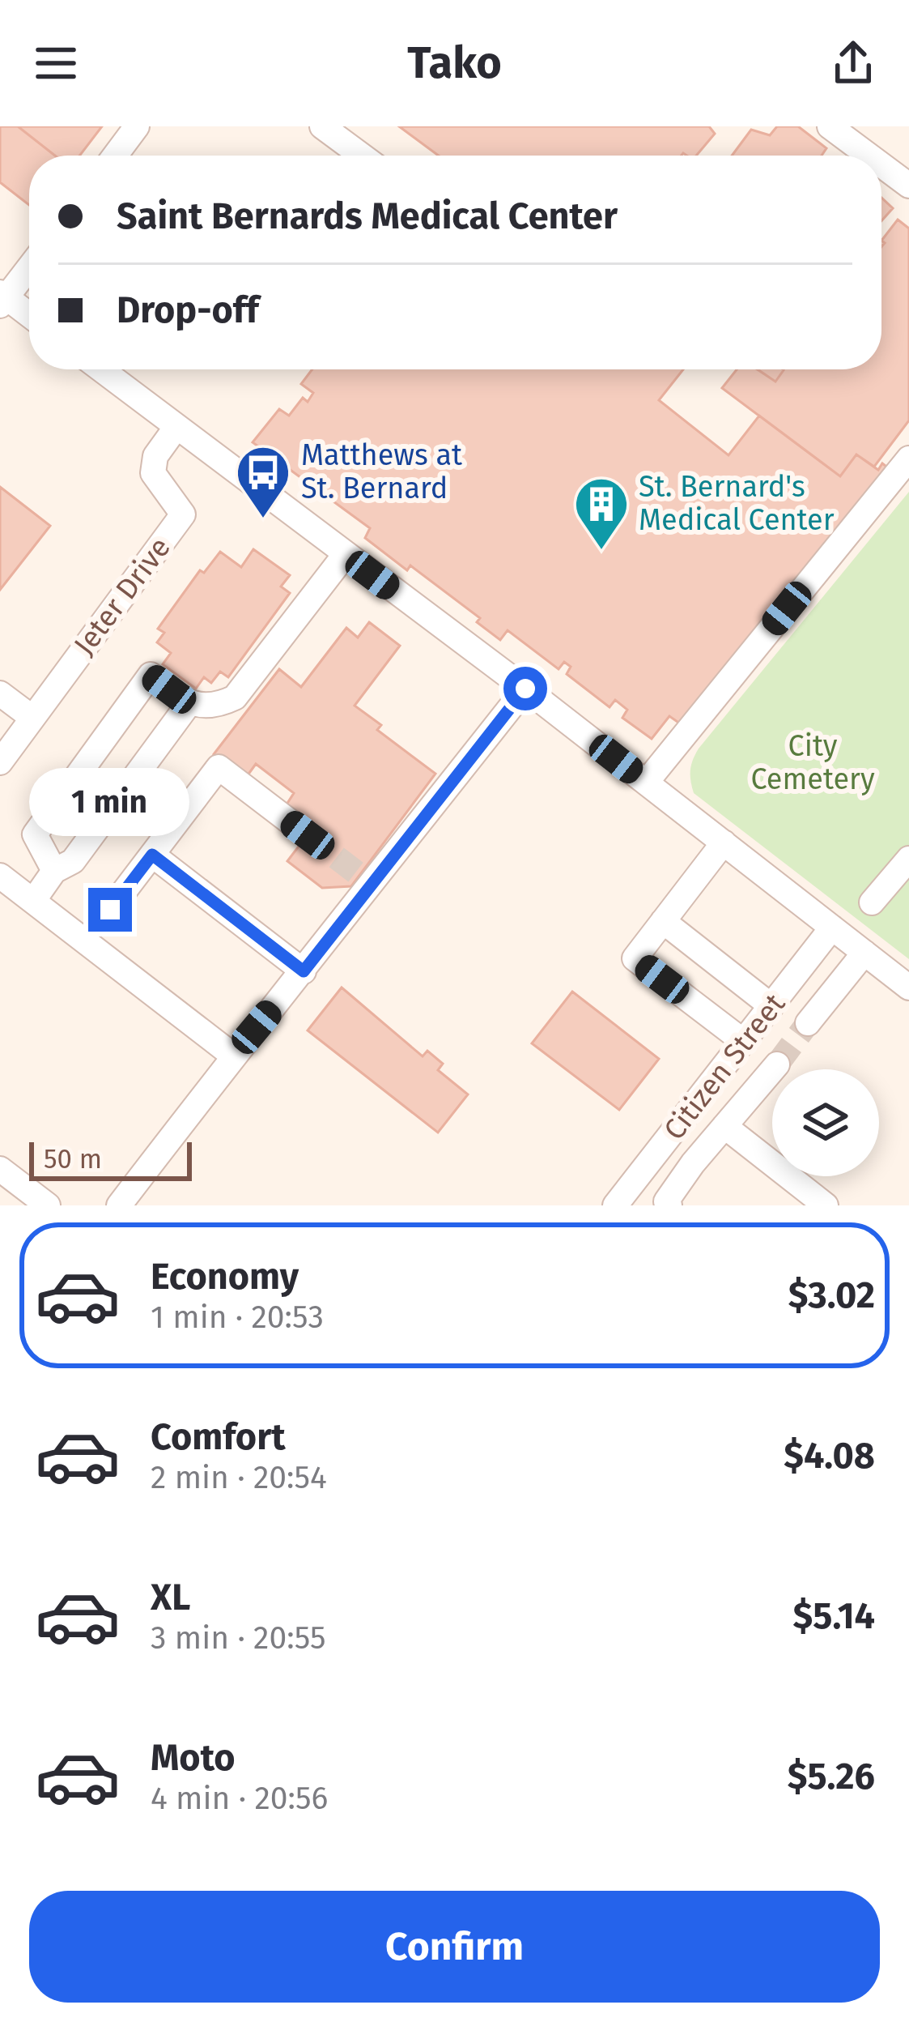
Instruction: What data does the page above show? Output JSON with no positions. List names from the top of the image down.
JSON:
{
  "streets": {
    "street": ["Jeter Drive", "Citizen Street"]
  },
  "parks": ["City Cemetery"],
  "places": {
    "bus stop": ["Matthews at St. Bernard"],
    "building": ["St. Bernard's Medical Center"]
  },
  "scale_bar": "50 m",
  "page": {
    "header": "Tako",
    "banner": ["Saint Bernards Medical Center", "Drop-off"],
    "bubble": "1 min",
    "scale": "50 m",
    "list": [
      {
        "name": "Economy",
        "note": "1 min · 20:53",
        "value": "$3.02"
      },
      {
        "name": "Comfort",
        "note": "2 min · 20:54",
        "value": "$4.08"
      },
      {
        "name": "XL",
        "note": "3 min · 20:55",
        "value": "$5.14"
      },
      {
        "name": "Moto",
        "note": "4 min · 20:56",
        "value": "$5.26"
      }
    ],
    "buttons": "Confirm"
  }
}
